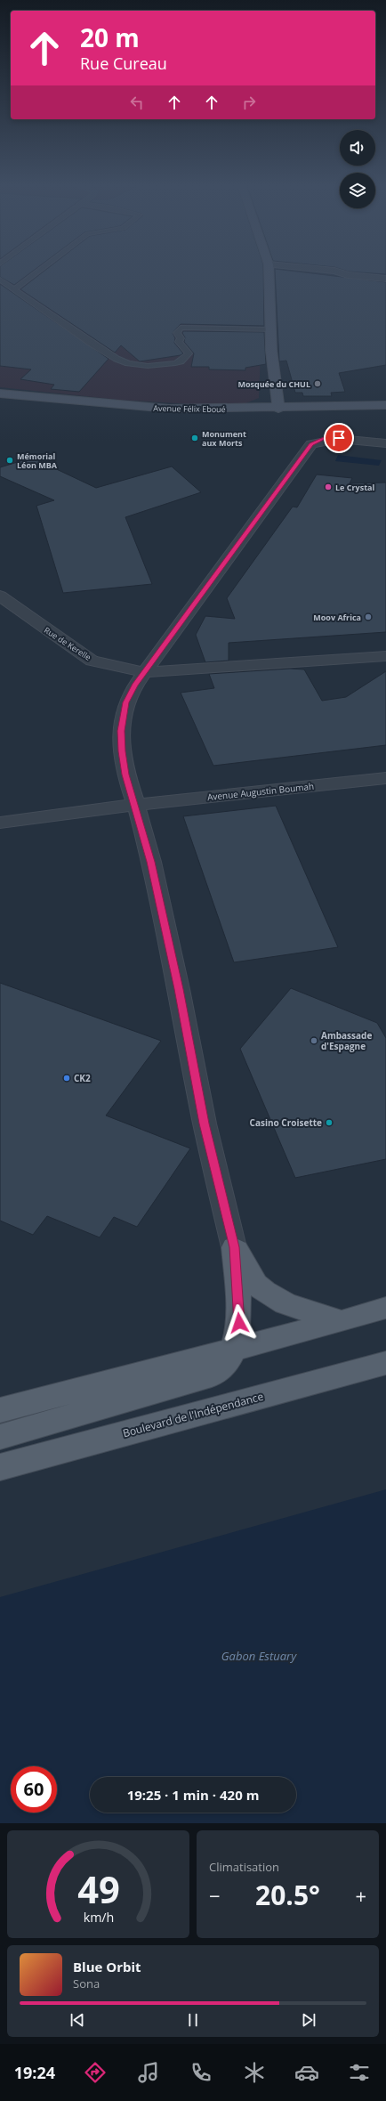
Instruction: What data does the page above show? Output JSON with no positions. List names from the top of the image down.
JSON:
{
  "streets": {
    "main road": ["Avenue Félix Eboué", "Boulevard de l'Indépendance"],
    "street": ["Rue de Kerelle", "Avenue Augustin Boumah"]
  },
  "water": ["Gabon Estuary"],
  "places": [
    "Mosquée du CHUL",
    "Monument aux Morts",
    "Mémorial Léon MBA",
    "Le Crystal",
    "Moov Africa",
    "Ambassade d'Espagne",
    "CK2",
    "Casino Croisette"
  ],
  "page": {
    "turn": ["20 m", "Rue Cureau"],
    "limit": "60",
    "trip": "19:25 · 1 min · 420 m",
    "tile": "Climatisation",
    "heat": ["−", "20.5°", "+"],
    "song": ["Blue Orbit", "Sona"],
    "tabs": "19:24",
    "gauge": ["49", "km/h"]
  }
}
